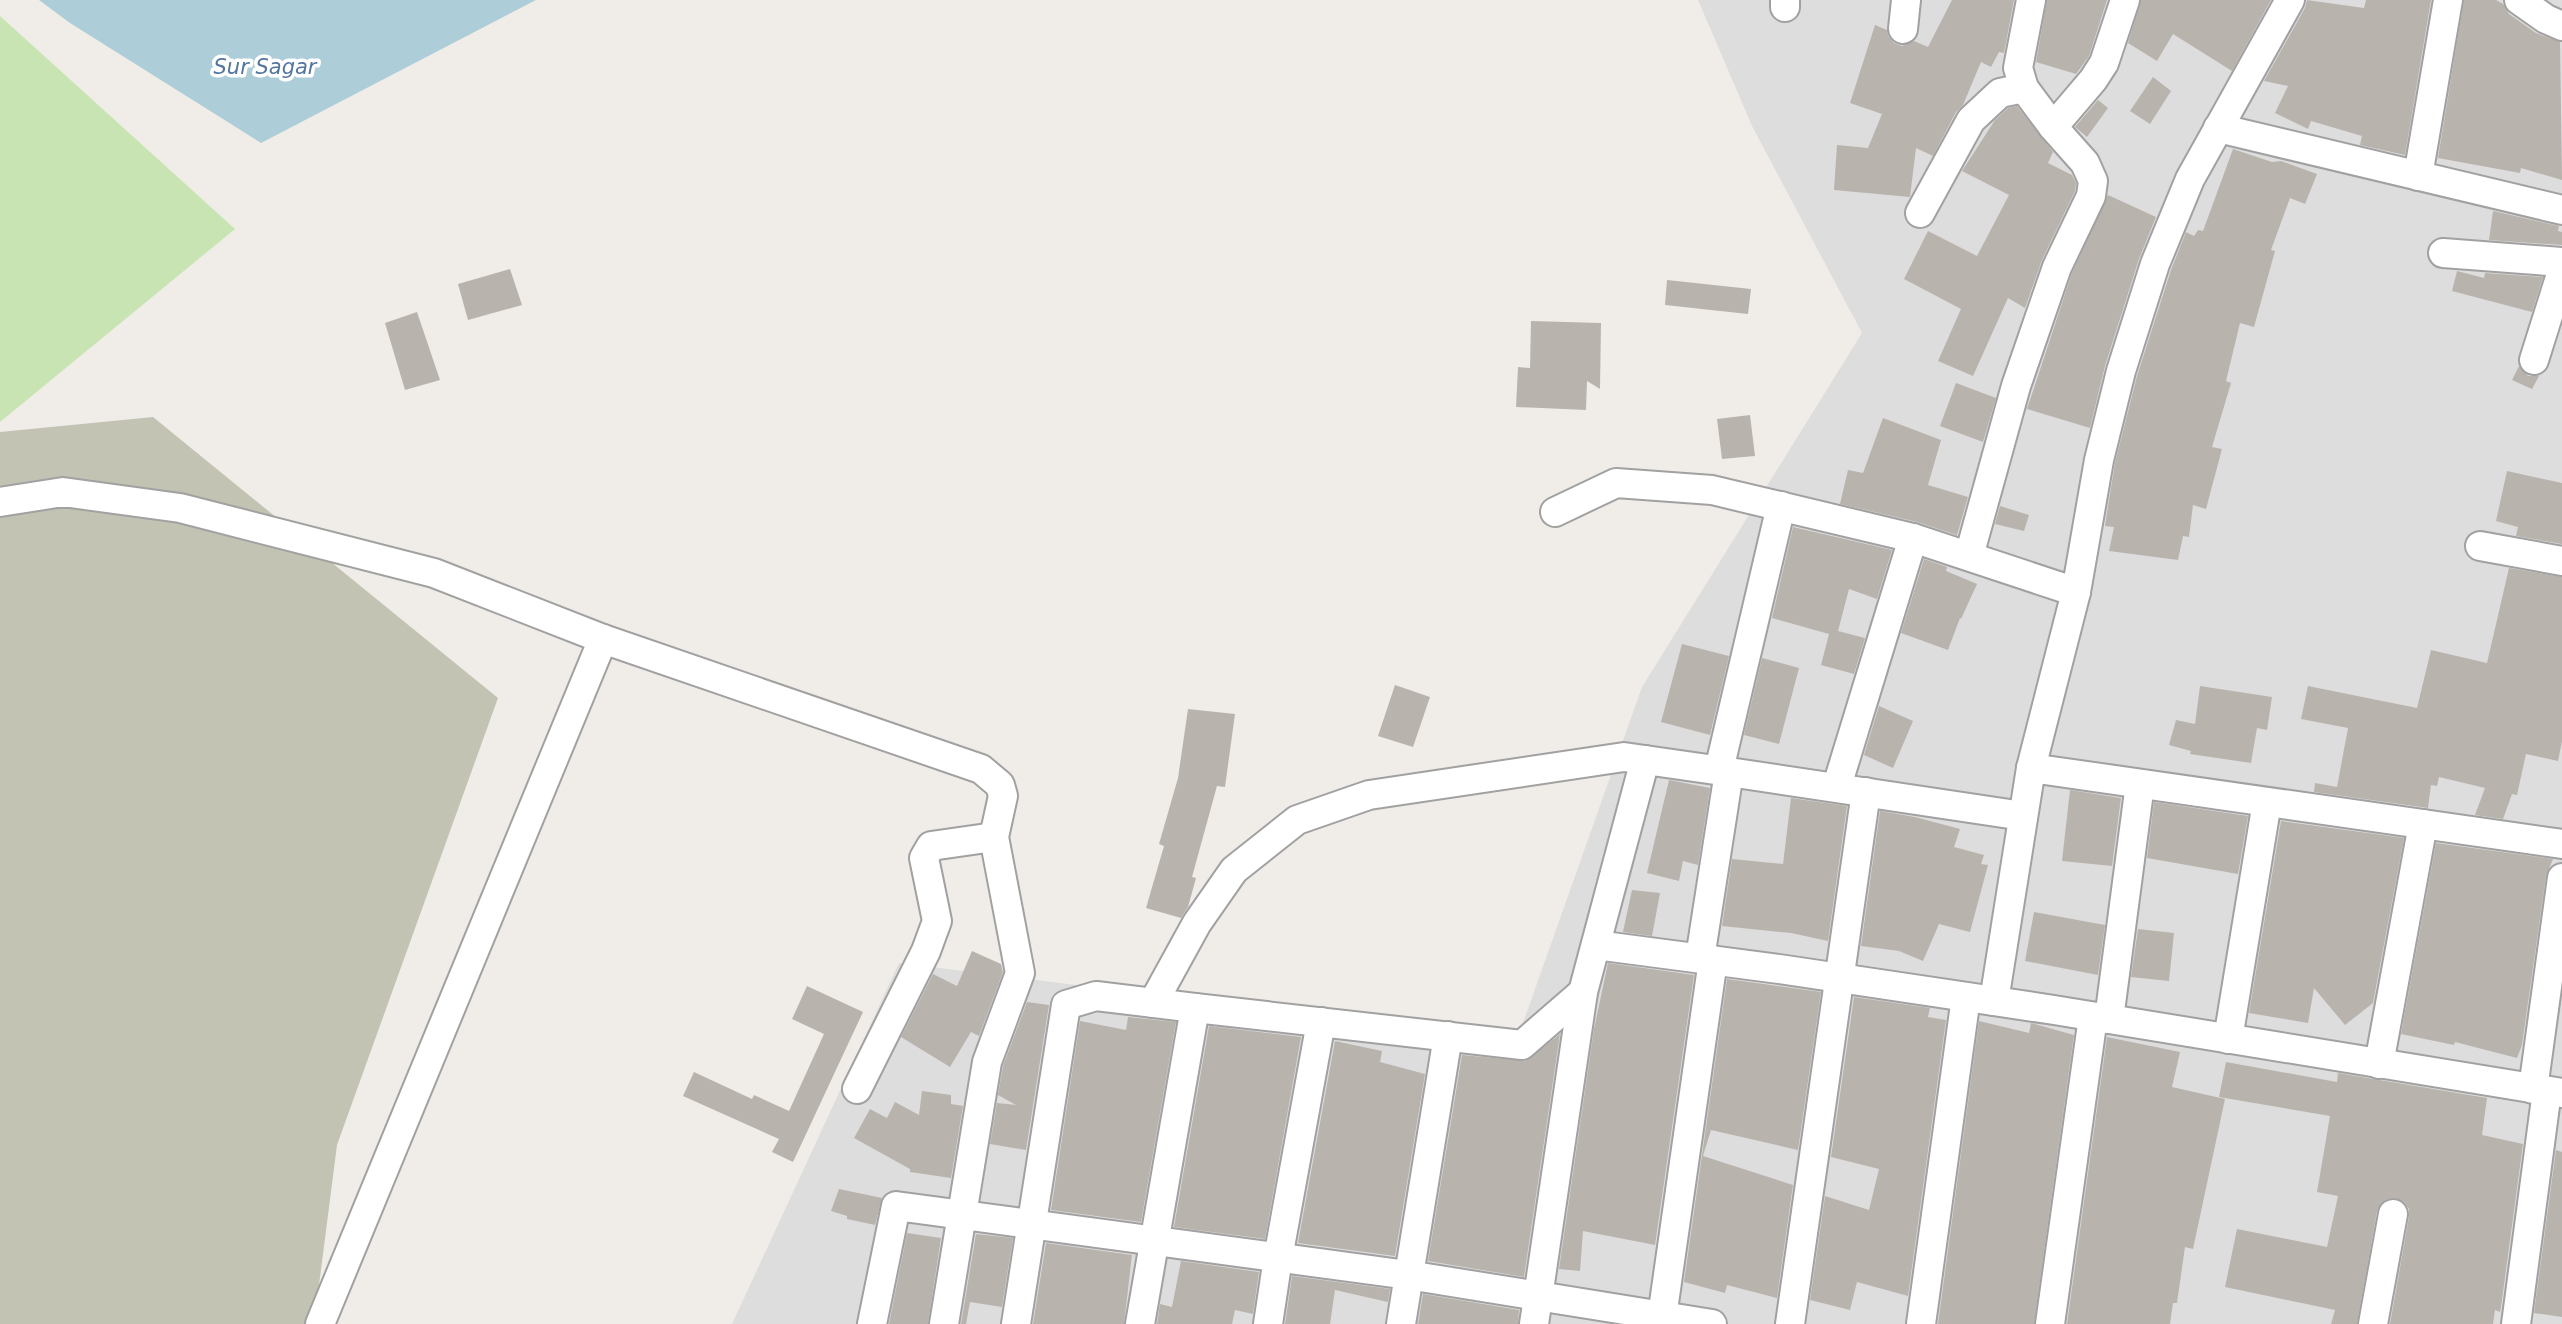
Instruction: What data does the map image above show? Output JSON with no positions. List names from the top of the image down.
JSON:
{
  "water": ["Sur Sagar"]
}
